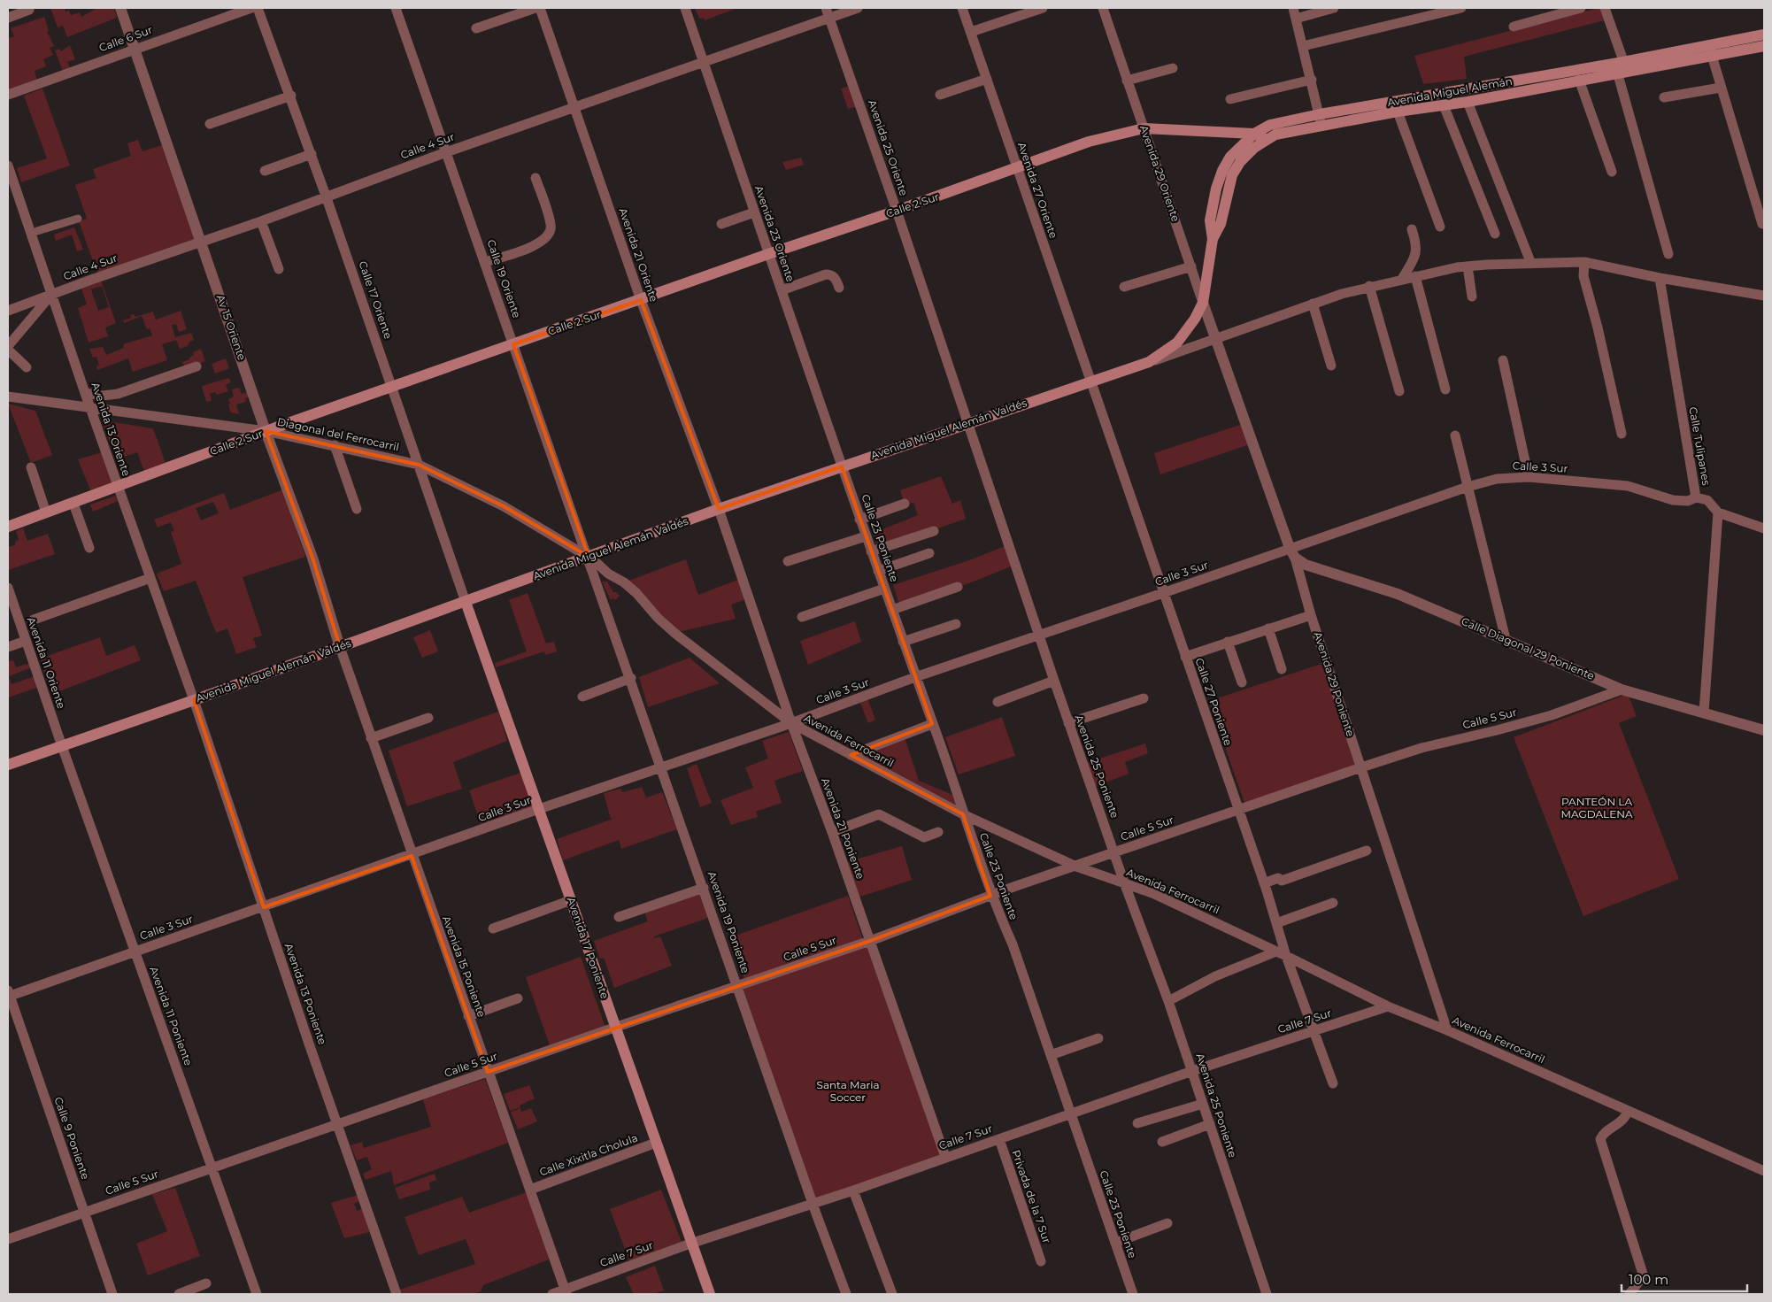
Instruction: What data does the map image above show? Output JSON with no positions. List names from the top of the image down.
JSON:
{
  "streets": {
    "main road": [
      "Avenida Miguel Alemán",
      "Calle 2 Sur",
      "Avenida Miguel Alemán Valdés",
      "Avenida 17 Poniente"
    ],
    "street": [
      "Calle 6 Sur",
      "Calle 4 Sur",
      "Avenida 25 Oriente",
      "Avenida 29 Oriente",
      "Avenida 27 Oriente",
      "Avenida 23 Oriente",
      "Avenida 21 Oriente",
      "Calle 19 Oriente",
      "Calle 17 Oriente",
      "Av 15 Oriente",
      "Avenida 13 Oriente",
      "Diagonal del Ferrocarril",
      "Calle Tulipanes",
      "Calle 3 Sur",
      "Calle 23 Poniente",
      "Calle Diagonal 29 Poniente",
      "Avenida 11 Oriente",
      "Avenida 29 Poniente",
      "Calle 27 Poniente",
      "Calle 5 Sur",
      "Avenida Ferrocarril",
      "Avenida 25 Poniente",
      "Avenida 21 Poniente",
      "Avenida 19 Poniente",
      "Avenida 15 Poniente",
      "Avenida 13 Poniente",
      "Avenida 11 Poniente",
      "Calle 7 Sur",
      "Calle 9 Poniente",
      "Calle Xixitla Cholula",
      "Privada de la 7 Sur"
    ]
  },
  "crossings": [
    ["Calle 6 Sur", "Av 15 Oriente"],
    ["Avenida Miguel Alemán", "Avenida 29 Oriente"],
    ["Avenida Miguel Alemán", "Calle 2 Sur"],
    ["Avenida Miguel Alemán", "Avenida Miguel Alemán Valdés"],
    ["Calle 4 Sur", "Avenida 25 Oriente"],
    ["Calle 4 Sur", "Avenida 23 Oriente"],
    ["Calle 4 Sur", "Avenida 21 Oriente"],
    ["Calle 4 Sur", "Calle 19 Oriente"],
    ["Calle 4 Sur", "Calle 17 Oriente"],
    ["Calle 4 Sur", "Av 15 Oriente"],
    ["Calle 4 Sur", "Avenida 13 Oriente"],
    ["Avenida 25 Oriente", "Calle 2 Sur"],
    ["Avenida 25 Oriente", "Avenida Miguel Alemán Valdés"],
    ["Avenida 25 Oriente", "Avenida 25 Poniente"],
    ["Avenida 29 Oriente", "Calle 2 Sur"],
    ["Avenida 29 Oriente", "Avenida Miguel Alemán Valdés"],
    ["Avenida 29 Oriente", "Avenida 29 Poniente"],
    ["Avenida 27 Oriente", "Calle 2 Sur"],
    ["Avenida 27 Oriente", "Avenida Miguel Alemán Valdés"],
    ["Avenida 27 Oriente", "Calle 27 Poniente"],
    ["Calle 2 Sur", "Avenida 23 Oriente"],
    ["Calle 2 Sur", "Avenida 21 Oriente"],
    ["Calle 2 Sur", "Calle 19 Oriente"],
    ["Calle 2 Sur", "Calle 17 Oriente"],
    ["Calle 2 Sur", "Av 15 Oriente"],
    ["Calle 2 Sur", "Avenida 13 Oriente"],
    ["Calle 2 Sur", "Diagonal del Ferrocarril"],
    ["Avenida 23 Oriente", "Avenida Miguel Alemán Valdés"],
    ["Avenida 23 Oriente", "Calle 23 Poniente"],
    ["Avenida 21 Oriente", "Avenida Miguel Alemán Valdés"],
    ["Avenida 21 Oriente", "Avenida 21 Poniente"],
    ["Calle 19 Oriente", "Avenida Miguel Alemán Valdés"],
    ["Calle 19 Oriente", "Diagonal del Ferrocarril"],
    ["Calle 19 Oriente", "Avenida Ferrocarril"],
    ["Calle 19 Oriente", "Avenida 19 Poniente"],
    ["Calle 17 Oriente", "Avenida Miguel Alemán Valdés"],
    ["Calle 17 Oriente", "Diagonal del Ferrocarril"],
    ["Calle 17 Oriente", "Avenida 17 Poniente"],
    ["Av 15 Oriente", "Avenida Miguel Alemán Valdés"],
    ["Av 15 Oriente", "Diagonal del Ferrocarril"],
    ["Av 15 Oriente", "Avenida 15 Poniente"],
    ["Avenida 13 Oriente", "Avenida Miguel Alemán Valdés"],
    ["Avenida 13 Oriente", "Diagonal del Ferrocarril"],
    ["Avenida 13 Oriente", "Avenida 13 Poniente"],
    ["Avenida Miguel Alemán Valdés", "Diagonal del Ferrocarril"],
    ["Avenida Miguel Alemán Valdés", "Calle Tulipanes"],
    ["Avenida Miguel Alemán Valdés", "Calle 23 Poniente"],
    ["Avenida Miguel Alemán Valdés", "Avenida 11 Oriente"],
    ["Avenida Miguel Alemán Valdés", "Avenida 29 Poniente"],
    ["Avenida Miguel Alemán Valdés", "Calle 27 Poniente"],
    ["Avenida Miguel Alemán Valdés", "Avenida Ferrocarril"],
    ["Avenida Miguel Alemán Valdés", "Avenida 25 Poniente"],
    ["Avenida Miguel Alemán Valdés", "Avenida 21 Poniente"],
    ["Avenida Miguel Alemán Valdés", "Avenida 19 Poniente"],
    ["Avenida Miguel Alemán Valdés", "Avenida 17 Poniente"],
    ["Avenida Miguel Alemán Valdés", "Avenida 15 Poniente"],
    ["Avenida Miguel Alemán Valdés", "Avenida 13 Poniente"],
    ["Avenida Miguel Alemán Valdés", "Avenida 11 Poniente"],
    ["Diagonal del Ferrocarril", "Avenida Ferrocarril"],
    ["Diagonal del Ferrocarril", "Avenida 19 Poniente"],
    ["Calle Tulipanes", "Calle 3 Sur"],
    ["Calle 3 Sur", "Calle 23 Poniente"],
    ["Calle 3 Sur", "Calle Diagonal 29 Poniente"],
    ["Calle 3 Sur", "Avenida 29 Poniente"],
    ["Calle 3 Sur", "Calle 27 Poniente"],
    ["Calle 3 Sur", "Avenida Ferrocarril"],
    ["Calle 3 Sur", "Avenida 25 Poniente"],
    ["Calle 3 Sur", "Avenida 21 Poniente"],
    ["Calle 3 Sur", "Avenida 19 Poniente"],
    ["Calle 3 Sur", "Avenida 17 Poniente"],
    ["Calle 3 Sur", "Avenida 15 Poniente"],
    ["Calle 3 Sur", "Avenida 13 Poniente"],
    ["Calle 3 Sur", "Avenida 11 Poniente"],
    ["Calle 3 Sur", "Calle 9 Poniente"],
    ["Calle 23 Poniente", "Calle 5 Sur"],
    ["Calle 23 Poniente", "Avenida Ferrocarril"],
    ["Calle 23 Poniente", "Calle 7 Sur"],
    ["Calle Diagonal 29 Poniente", "Avenida 29 Poniente"],
    ["Calle Diagonal 29 Poniente", "Calle 5 Sur"],
    ["Avenida 11 Oriente", "Avenida 11 Poniente"],
    ["Avenida 29 Poniente", "Calle 5 Sur"],
    ["Avenida 29 Poniente", "Avenida Ferrocarril"],
    ["Calle 27 Poniente", "Calle 5 Sur"],
    ["Calle 27 Poniente", "Avenida Ferrocarril"],
    ["Calle 27 Poniente", "Calle 7 Sur"],
    ["Calle 5 Sur", "Avenida Ferrocarril"],
    ["Calle 5 Sur", "Avenida 25 Poniente"],
    ["Calle 5 Sur", "Avenida 21 Poniente"],
    ["Calle 5 Sur", "Avenida 19 Poniente"],
    ["Calle 5 Sur", "Avenida 17 Poniente"],
    ["Calle 5 Sur", "Avenida 15 Poniente"],
    ["Calle 5 Sur", "Avenida 13 Poniente"],
    ["Calle 5 Sur", "Avenida 11 Poniente"],
    ["Calle 5 Sur", "Calle 9 Poniente"],
    ["Avenida Ferrocarril", "Avenida 25 Poniente"],
    ["Avenida Ferrocarril", "Avenida 21 Poniente"],
    ["Avenida Ferrocarril", "Avenida 19 Poniente"],
    ["Avenida Ferrocarril", "Calle 7 Sur"],
    ["Avenida 25 Poniente", "Calle 7 Sur"],
    ["Avenida 21 Poniente", "Calle 7 Sur"],
    ["Avenida 19 Poniente", "Calle 7 Sur"],
    ["Avenida 17 Poniente", "Calle 7 Sur"],
    ["Avenida 17 Poniente", "Calle Xixitla Cholula"],
    ["Avenida 15 Poniente", "Calle 7 Sur"],
    ["Avenida 15 Poniente", "Calle Xixitla Cholula"],
    ["Calle 7 Sur", "Privada de la 7 Sur"]
  ],
  "parks": ["PANTEÓN LA MAGDALENA", "Santa Maria Soccer"],
  "scale_bar": "100 m"
}
